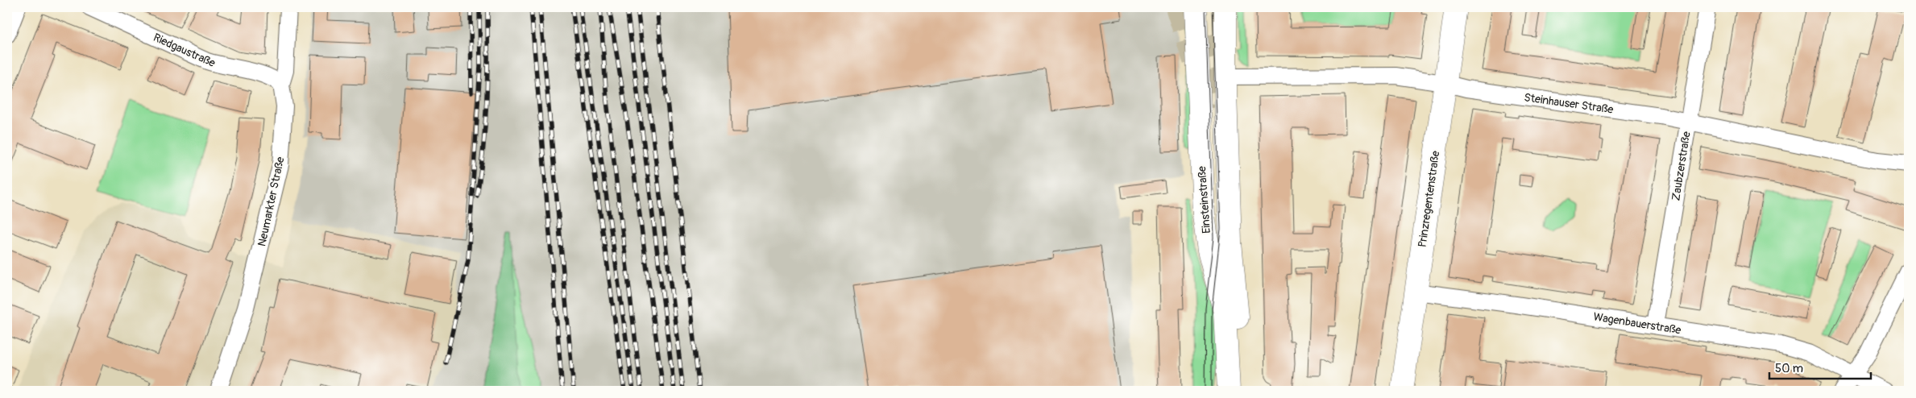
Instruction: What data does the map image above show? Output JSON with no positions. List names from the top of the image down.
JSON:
{
  "streets": {
    "main road": ["Prinzregentenstraße", "Einsteinstraße"],
    "street": [
      "Riedgaustraße",
      "Steinhauser Straße",
      "Zaubzerstraße",
      "Neumarkter Straße",
      "Wagenbauerstraße"
    ]
  },
  "crossings": [
    ["Riedgaustraße", "Neumarkter Straße"],
    ["Steinhauser Straße", "Zaubzerstraße"],
    ["Steinhauser Straße", "Prinzregentenstraße"],
    ["Zaubzerstraße", "Wagenbauerstraße"],
    ["Prinzregentenstraße", "Wagenbauerstraße"]
  ],
  "scale_bar": "50 m"
}
